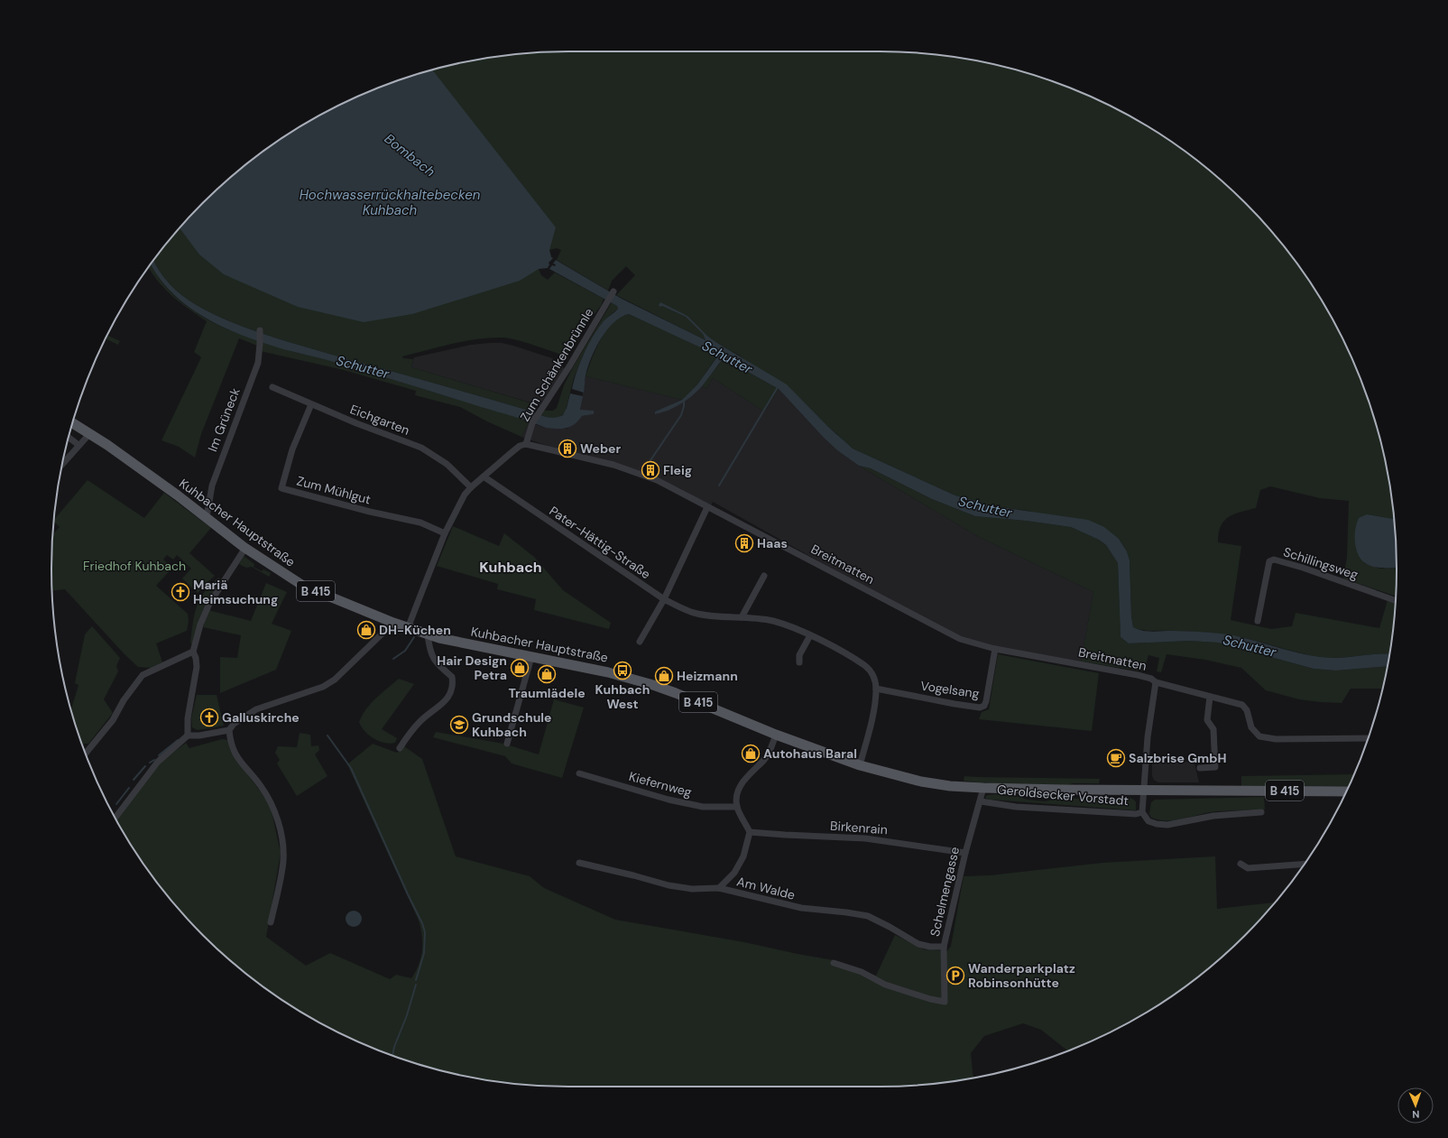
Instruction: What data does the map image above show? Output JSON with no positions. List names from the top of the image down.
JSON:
{
  "streets": {
    "main road": ["Kuhbacher Hauptstraße", "B 415", "Geroldsecker Vorstadt"],
    "street": [
      "Zum Schänkenbrünnle",
      "Im Grüneck",
      "Eichgarten",
      "Zum Mühlgut",
      "Pater-Hättig-Straße",
      "Schillingsweg",
      "Breitmatten",
      "Vogelsang",
      "Kiefernweg",
      "Birkenrain",
      "Am Walde",
      "Schelmengasse"
    ]
  },
  "crossings": [
    ["Zum Schänkenbrünnle", "Breitmatten"],
    ["Im Grüneck", "Kuhbacher Hauptstraße"],
    ["Eichgarten", "Zum Mühlgut"],
    ["Kuhbacher Hauptstraße", "B 415"],
    ["Kuhbacher Hauptstraße", "Schelmengasse"],
    ["Pater-Hättig-Straße", "Vogelsang"],
    ["Breitmatten", "B 415"],
    ["Breitmatten", "Vogelsang"],
    ["Breitmatten", "Geroldsecker Vorstadt"],
    ["B 415", "Geroldsecker Vorstadt"],
    ["B 415", "Schelmengasse"],
    ["Geroldsecker Vorstadt", "Schelmengasse"],
    ["Birkenrain", "Schelmengasse"],
    ["Am Walde", "Schelmengasse"]
  ],
  "districts": ["Kuhbach"],
  "water": ["Bombach", "Hochwasserrückhaltebecken Kuhbach", "Schutter"],
  "parks": ["Friedhof Kuhbach"],
  "places": {
    "building": ["Weber", "Fleig", "Haas"],
    "church": ["Mariä Heimsuchung", "Galluskirche"],
    "shop": [
      "DH-Küchen",
      "Hair Design Petra",
      "Traumlädele",
      "Heizmann",
      "Autohaus Baral"
    ],
    "bus stop": ["Kuhbach West"],
    "school or university": ["Grundschule Kuhbach"],
    "cafe": ["Salzbrise GmbH"],
    "parking": ["Wanderparkplatz Robinsonhütte"]
  },
  "north": "bottom"
}
